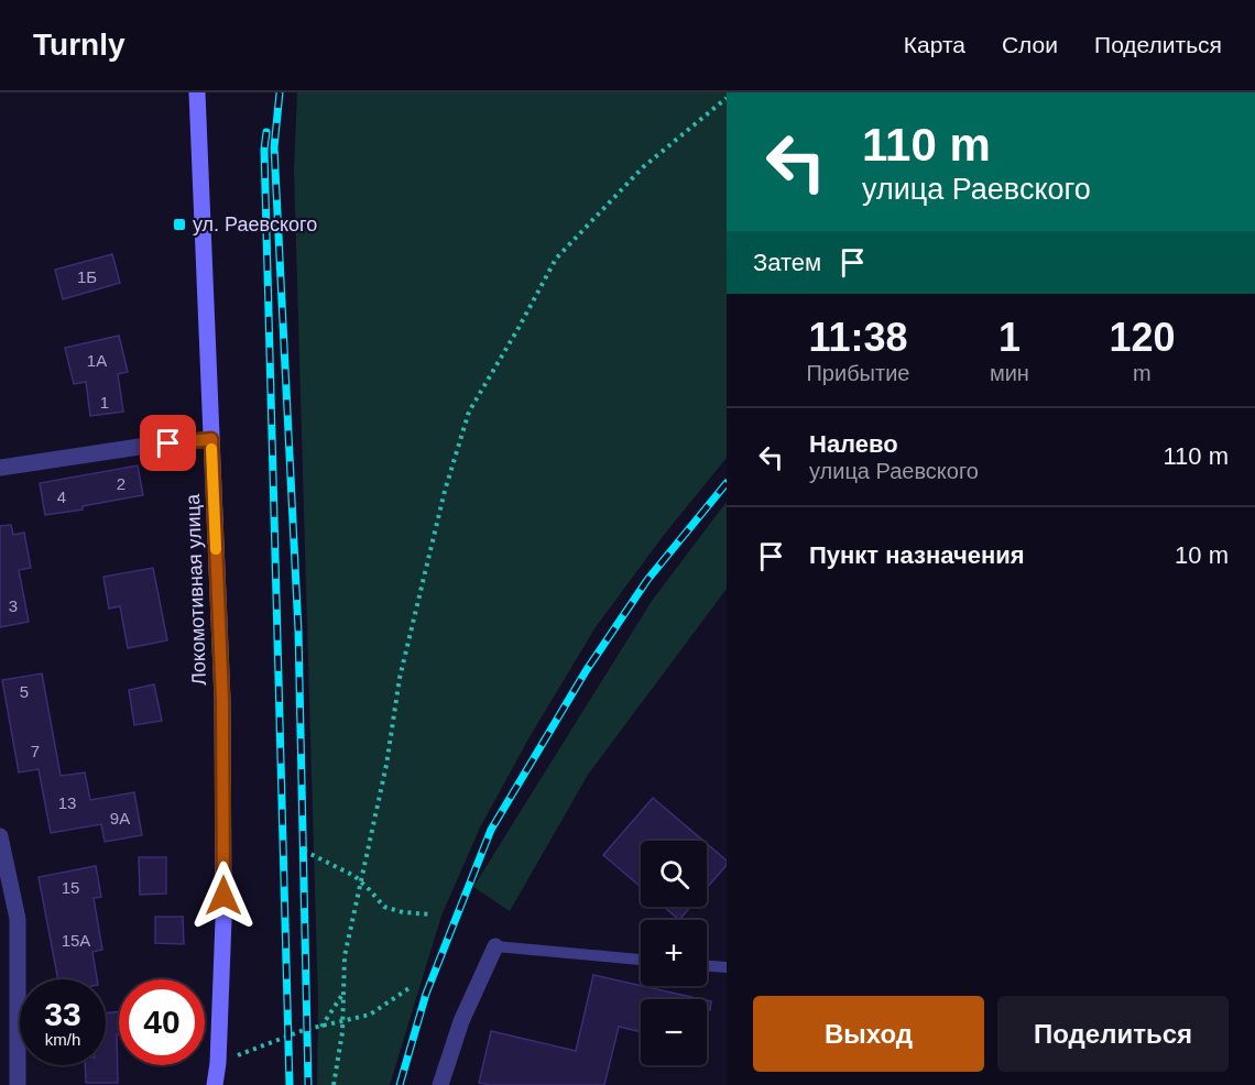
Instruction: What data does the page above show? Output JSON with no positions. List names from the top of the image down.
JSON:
{
  "streets": {
    "street": ["Локомотивная улица"]
  },
  "places": {
    "transit": ["ул. Раевского"]
  },
  "house_numbers": [
    "1Б",
    "1А",
    "1",
    "2",
    "4",
    "3",
    "5",
    "7",
    "13",
    "9А",
    "15",
    "15А"
  ],
  "page": {
    "header": "Turnly",
    "nav": ["Карта", "Слои", "Поделиться"],
    "turn": ["110 m", "улица Раевского"],
    "then": "Затем",
    "eta": [
      "11:38",
      "Прибытие",
      "1",
      "мин",
      "120",
      "m"
    ],
    "list": [
      {
        "name": "Налево",
        "note": "улица Раевского",
        "value": "110 m"
      },
      {
        "name": "Пункт назначения",
        "value": "10 m"
      }
    ],
    "map_buttons": ["+", "−"],
    "speed": "33 km/h",
    "limit": "40",
    "buttons": ["Выход", "Поделиться"]
  }
}
